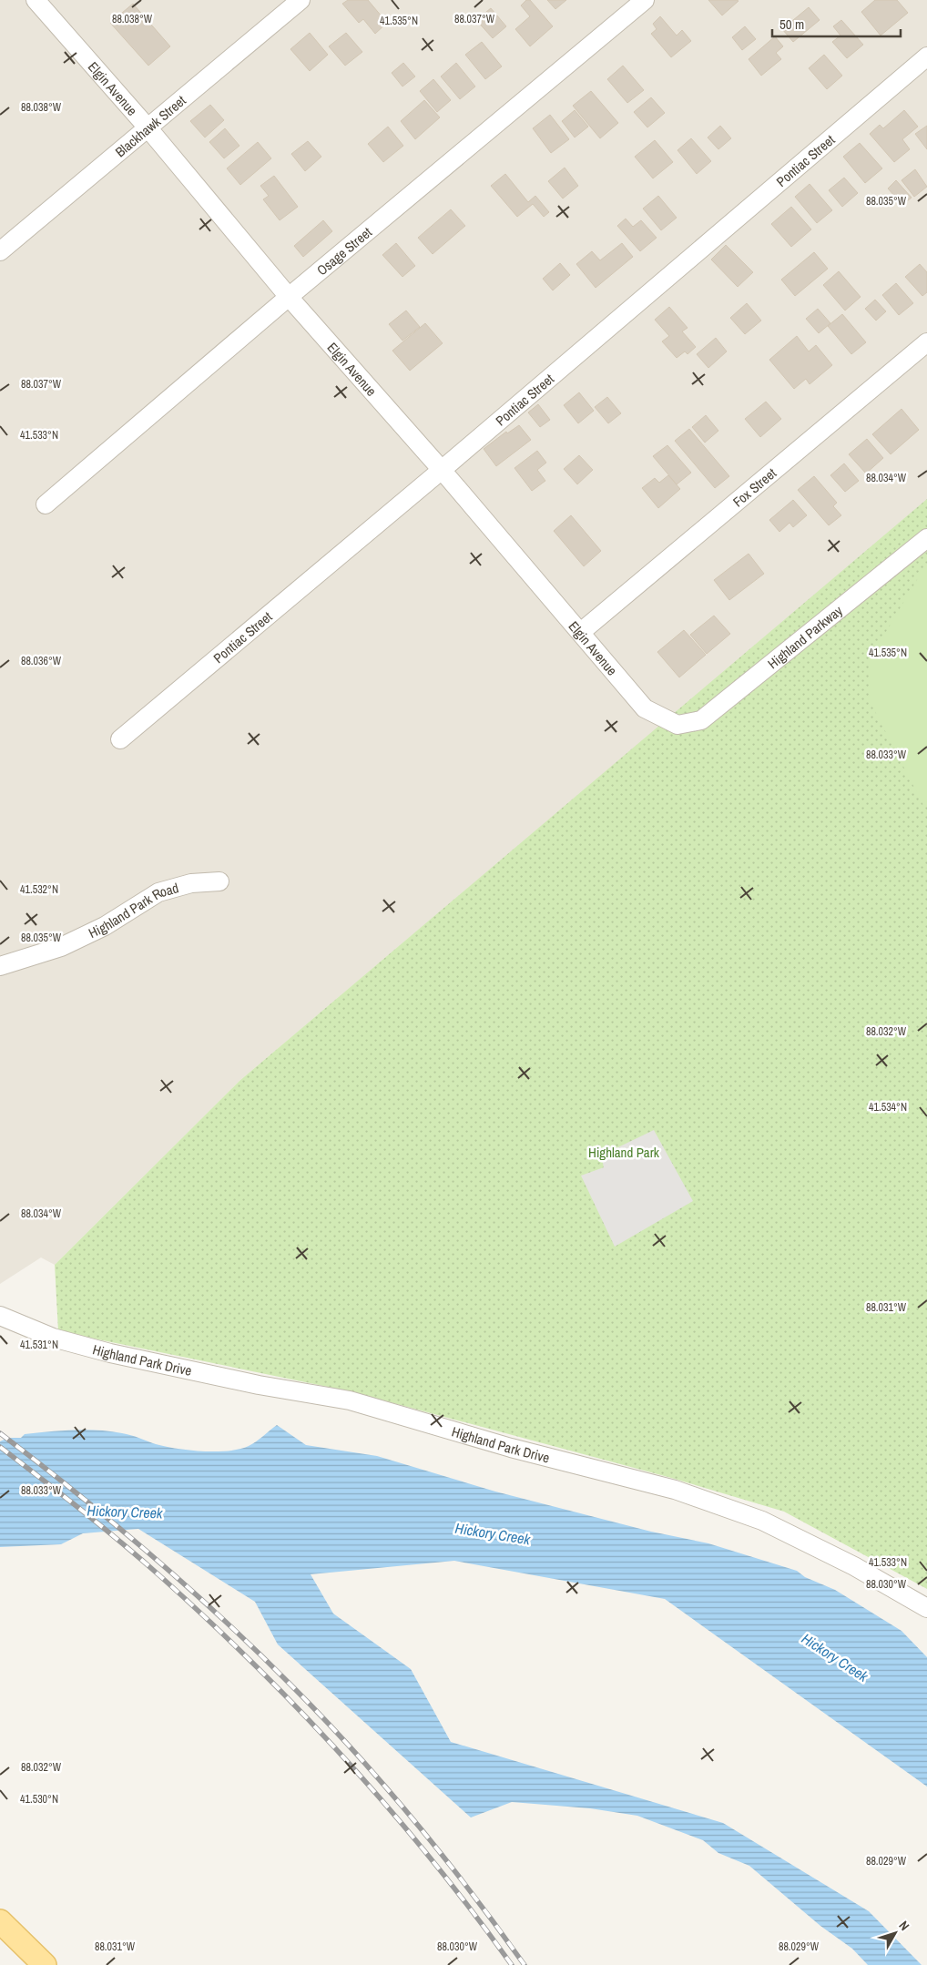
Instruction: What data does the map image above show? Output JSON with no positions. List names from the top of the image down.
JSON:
{
  "streets": {
    "street": [
      "Elgin Avenue",
      "Blackhawk Street",
      "Pontiac Street",
      "Osage Street",
      "Fox Street",
      "Highland Parkway",
      "Highland Park Road",
      "Highland Park Drive"
    ]
  },
  "crossings": [
    ["Elgin Avenue", "Blackhawk Street"],
    ["Elgin Avenue", "Pontiac Street"],
    ["Elgin Avenue", "Osage Street"],
    ["Elgin Avenue", "Fox Street"],
    ["Elgin Avenue", "Highland Parkway"]
  ],
  "water": ["Hickory Creek"],
  "parks": ["Highland Park"],
  "scale_bar": "50 m",
  "north": "top right",
  "coordinates": [
    "88.038°W",
    "88.037°W",
    "41.535°N",
    "88.035°W",
    "41.533°N",
    "88.034°W",
    "88.036°W",
    "88.033°W",
    "41.532°N",
    "88.032°W",
    "41.534°N",
    "88.031°W",
    "41.531°N",
    "88.030°W",
    "41.530°N",
    "88.029°W"
  ]
}
